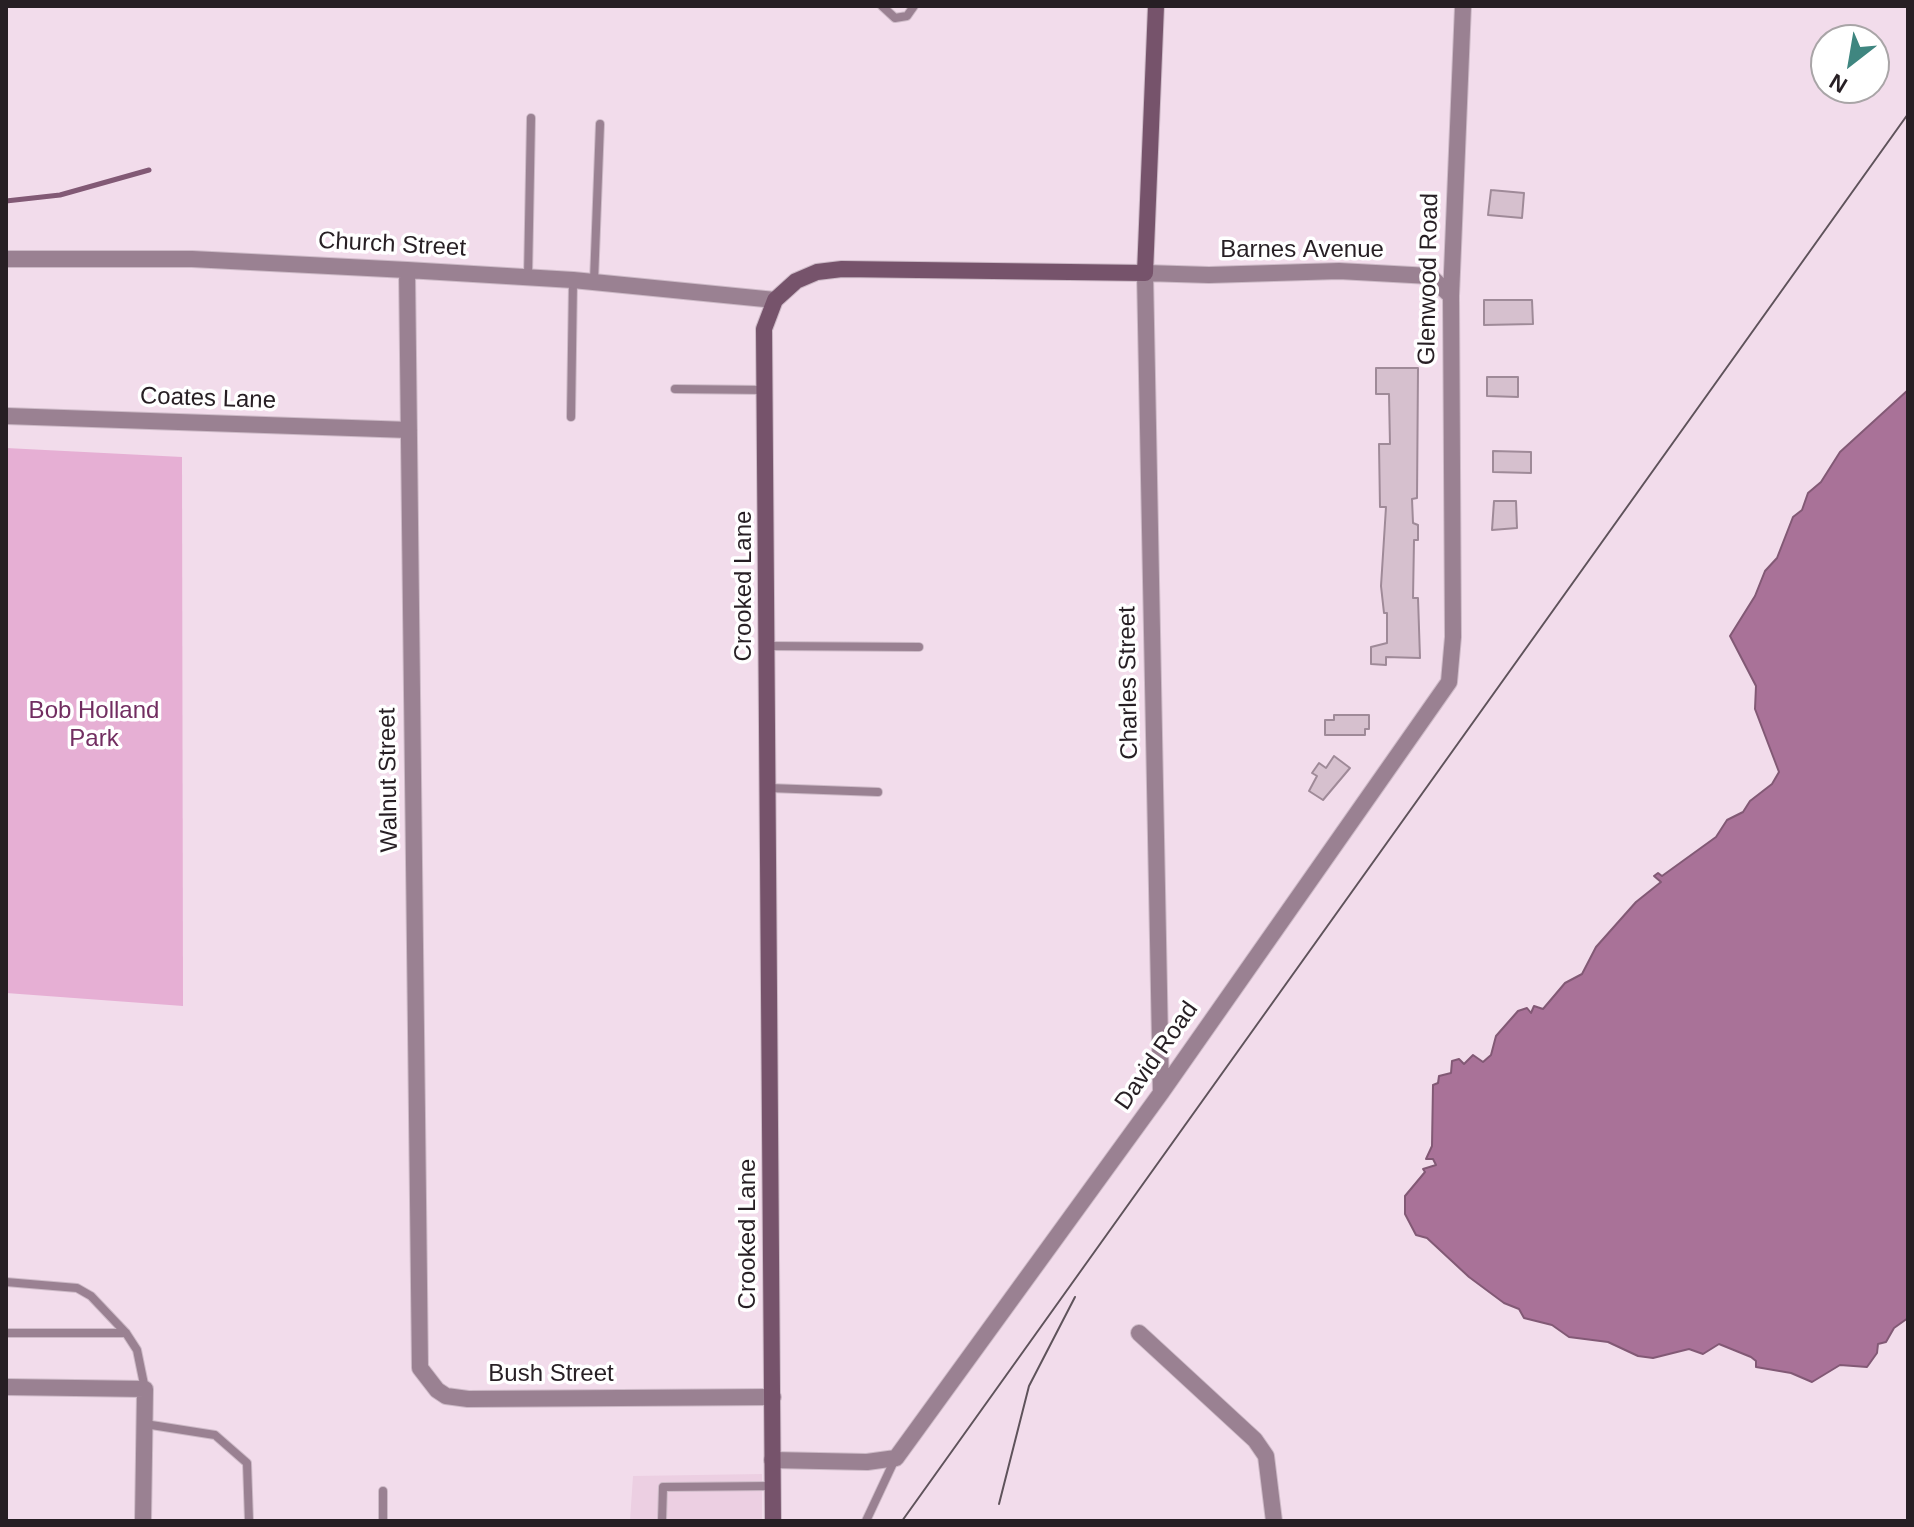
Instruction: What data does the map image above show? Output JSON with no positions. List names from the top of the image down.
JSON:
{
  "streets": {
    "street": [
      "Church Street",
      "Barnes Avenue",
      "Glenwood Road",
      "Coates Lane",
      "Crooked Lane",
      "Charles Street",
      "Walnut Street",
      "David Road",
      "Bush Street"
    ]
  },
  "crossings": [
    ["Church Street", "Crooked Lane"],
    ["Church Street", "Walnut Street"],
    ["Barnes Avenue", "Glenwood Road"],
    ["Barnes Avenue", "Charles Street"],
    ["Glenwood Road", "David Road"],
    ["Coates Lane", "Walnut Street"],
    ["Crooked Lane", "Bush Street"],
    ["Charles Street", "David Road"],
    ["Walnut Street", "Bush Street"]
  ],
  "parks": ["Bob Holland Park"],
  "north": "bottom left"
}
